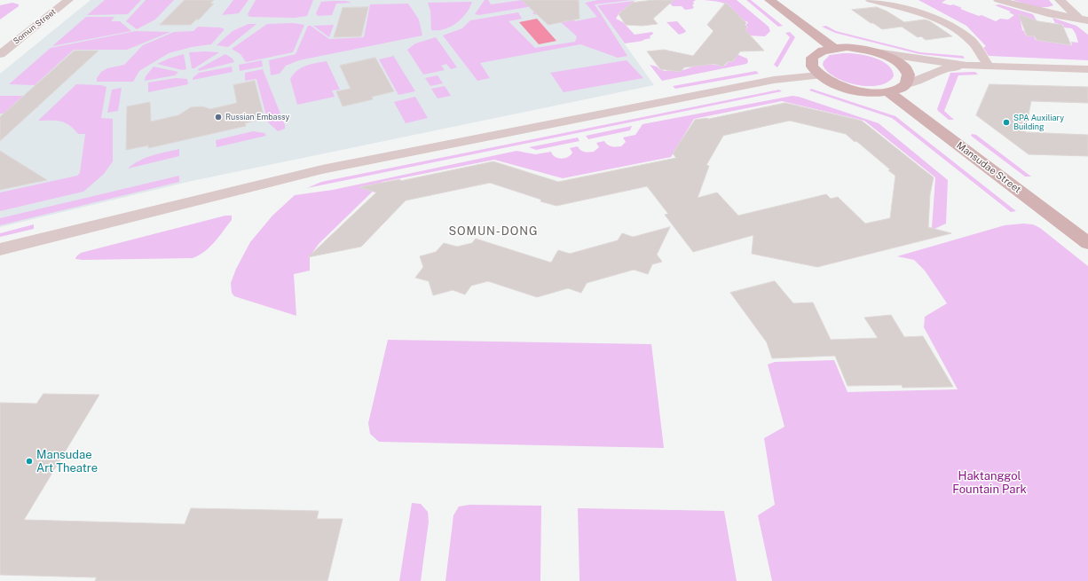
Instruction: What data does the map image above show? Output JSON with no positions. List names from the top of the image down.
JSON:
{
  "streets": {
    "main road": ["Mansudae Street"],
    "street": ["Somun Street"]
  },
  "districts": ["SOMUN-DONG"],
  "parks": ["Haktanggol Fountain Park"],
  "places": ["Russian Embassy", "SPA Auxiliary Building", "Mansudae Art Theatre"]
}
